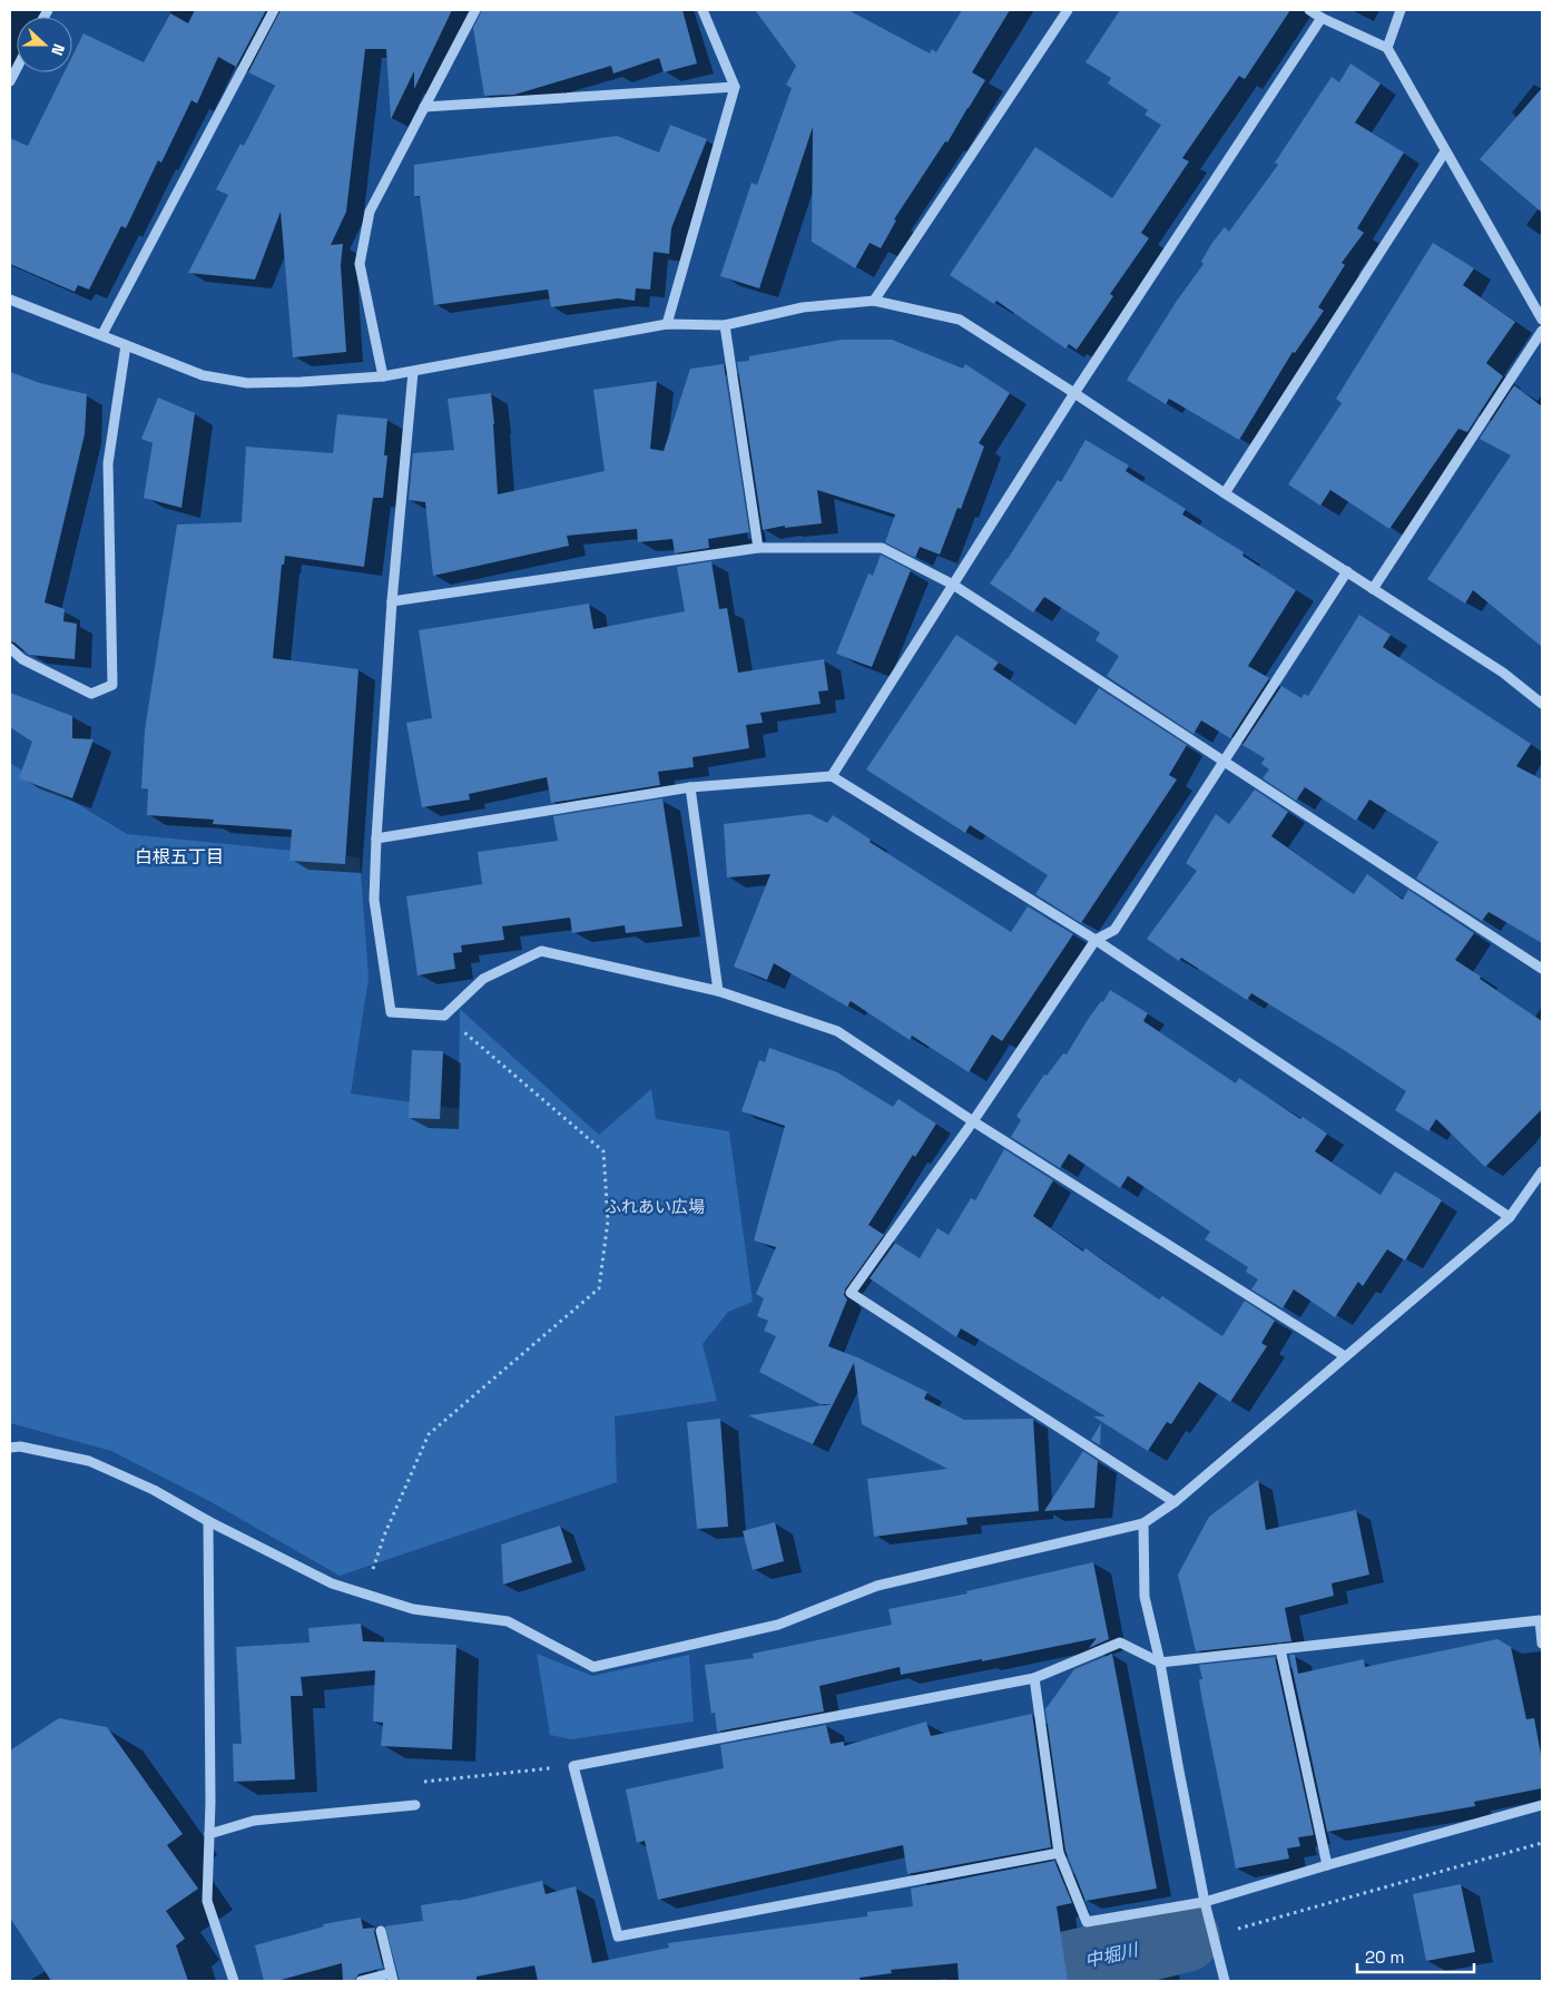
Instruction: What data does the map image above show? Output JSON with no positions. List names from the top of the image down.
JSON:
{
  "districts": ["白根五丁目"],
  "water": ["中堀川"],
  "parks": ["ふれあい広場"],
  "scale_bar": "20 m",
  "north": "right"
}
